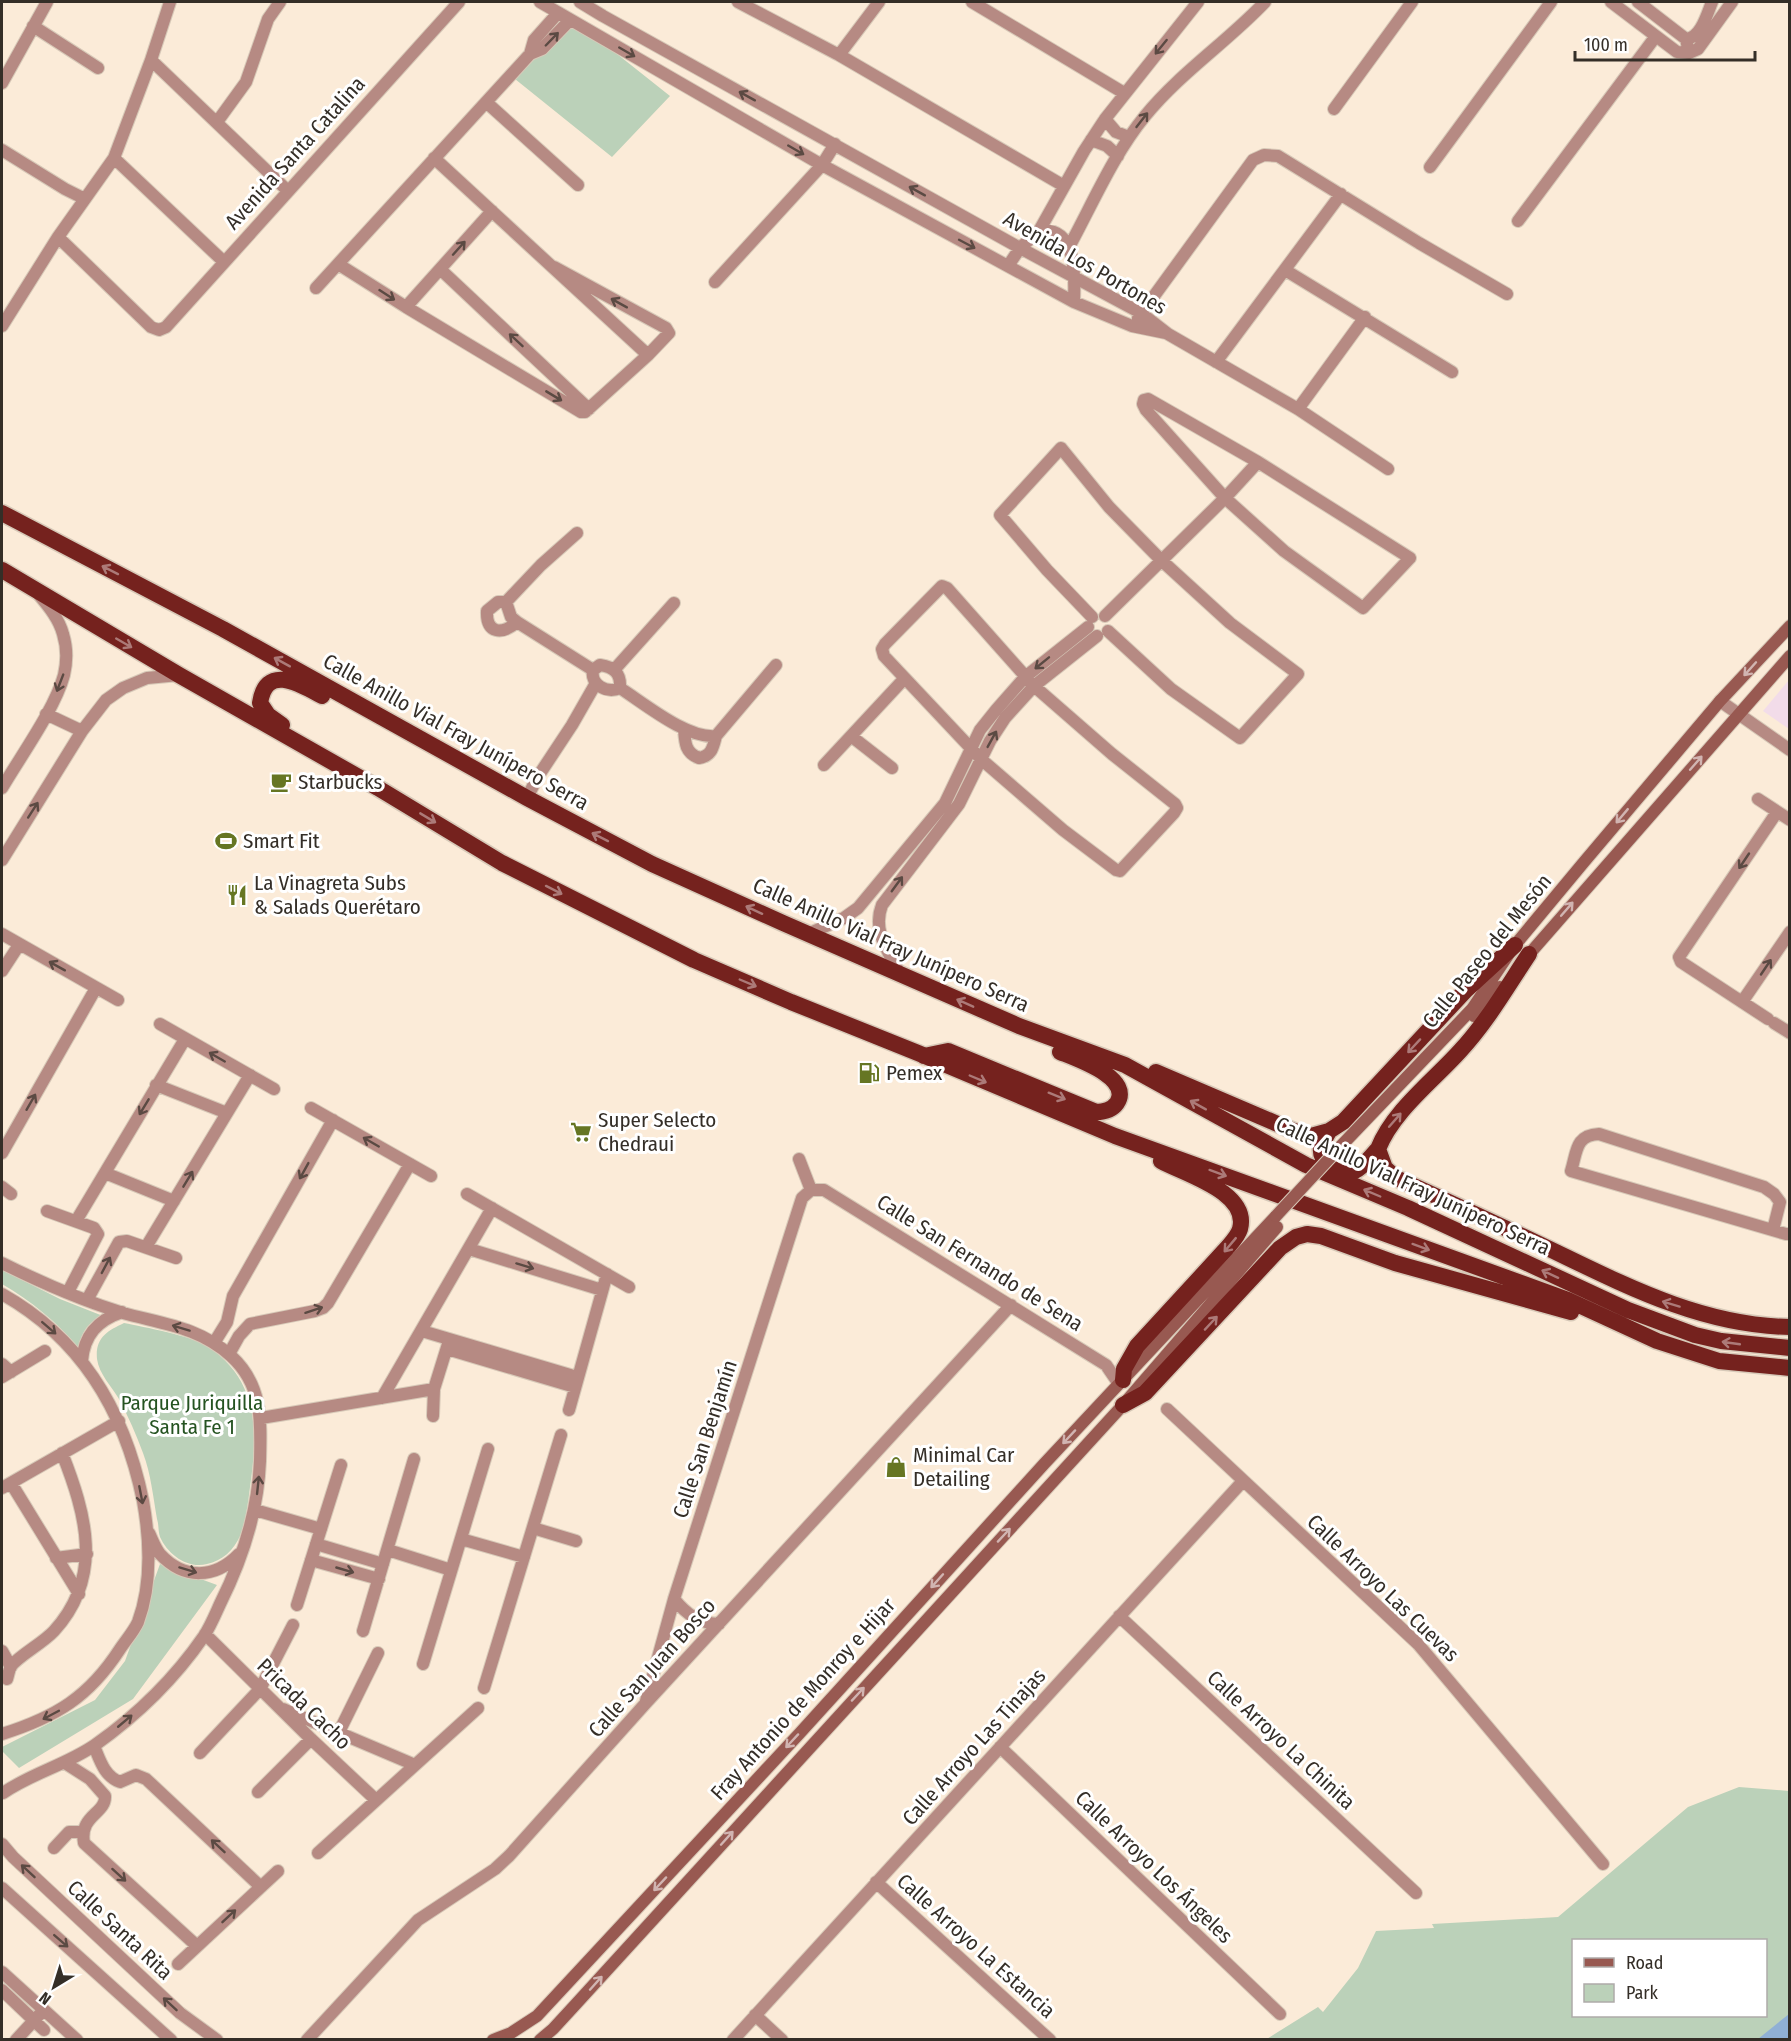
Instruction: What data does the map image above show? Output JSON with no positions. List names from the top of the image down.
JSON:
{
  "streets": {
    "highway": ["Calle Anillo Vial Fray Junípero Serra"],
    "main road": ["Calle Paseo del Mesón", "Fray Antonio de Monroy e Hijar"],
    "street": [
      "Avenida Santa Catalina",
      "Avenida Los Portones",
      "Calle San Fernando de Sena",
      "Calle San Benjamín",
      "Calle Arroyo Las Cuevas",
      "Calle San Juan Bosco",
      "Pricada Cacho",
      "Calle Arroyo La Chinita",
      "Calle Arroyo Las Tinajas",
      "Calle Arroyo Los Ángeles",
      "Calle Santa Rita",
      "Calle Arroyo La Estancia"
    ]
  },
  "crossings": [
    ["Calle Paseo del Mesón", "Calle San Fernando de Sena"],
    ["Calle Paseo del Mesón", "Fray Antonio de Monroy e Hijar"],
    ["Calle San Fernando de Sena", "Calle San Benjamín"],
    ["Calle San Fernando de Sena", "Calle San Juan Bosco"],
    ["Calle San Fernando de Sena", "Fray Antonio de Monroy e Hijar"],
    ["Calle San Benjamín", "Calle San Juan Bosco"],
    ["Calle Arroyo Las Cuevas", "Calle Arroyo Las Tinajas"],
    ["Calle Arroyo La Chinita", "Calle Arroyo Las Tinajas"],
    ["Calle Arroyo Las Tinajas", "Calle Arroyo Los Ángeles"],
    ["Calle Arroyo Las Tinajas", "Calle Arroyo La Estancia"]
  ],
  "parks": ["Parque Juriquilla Santa Fe 1"],
  "places": {
    "cafe": ["Starbucks"],
    "sports": ["Smart Fit"],
    "restaurant": ["La Vinagreta Subs & Salads Querétaro"],
    "fuel station": ["Pemex"],
    "supermarket": ["Super Selecto Chedraui"],
    "shop": ["Minimal Car Detailing"]
  },
  "legend": ["Road", "Park"],
  "scale_bar": "100 m",
  "north": "bottom left"
}
